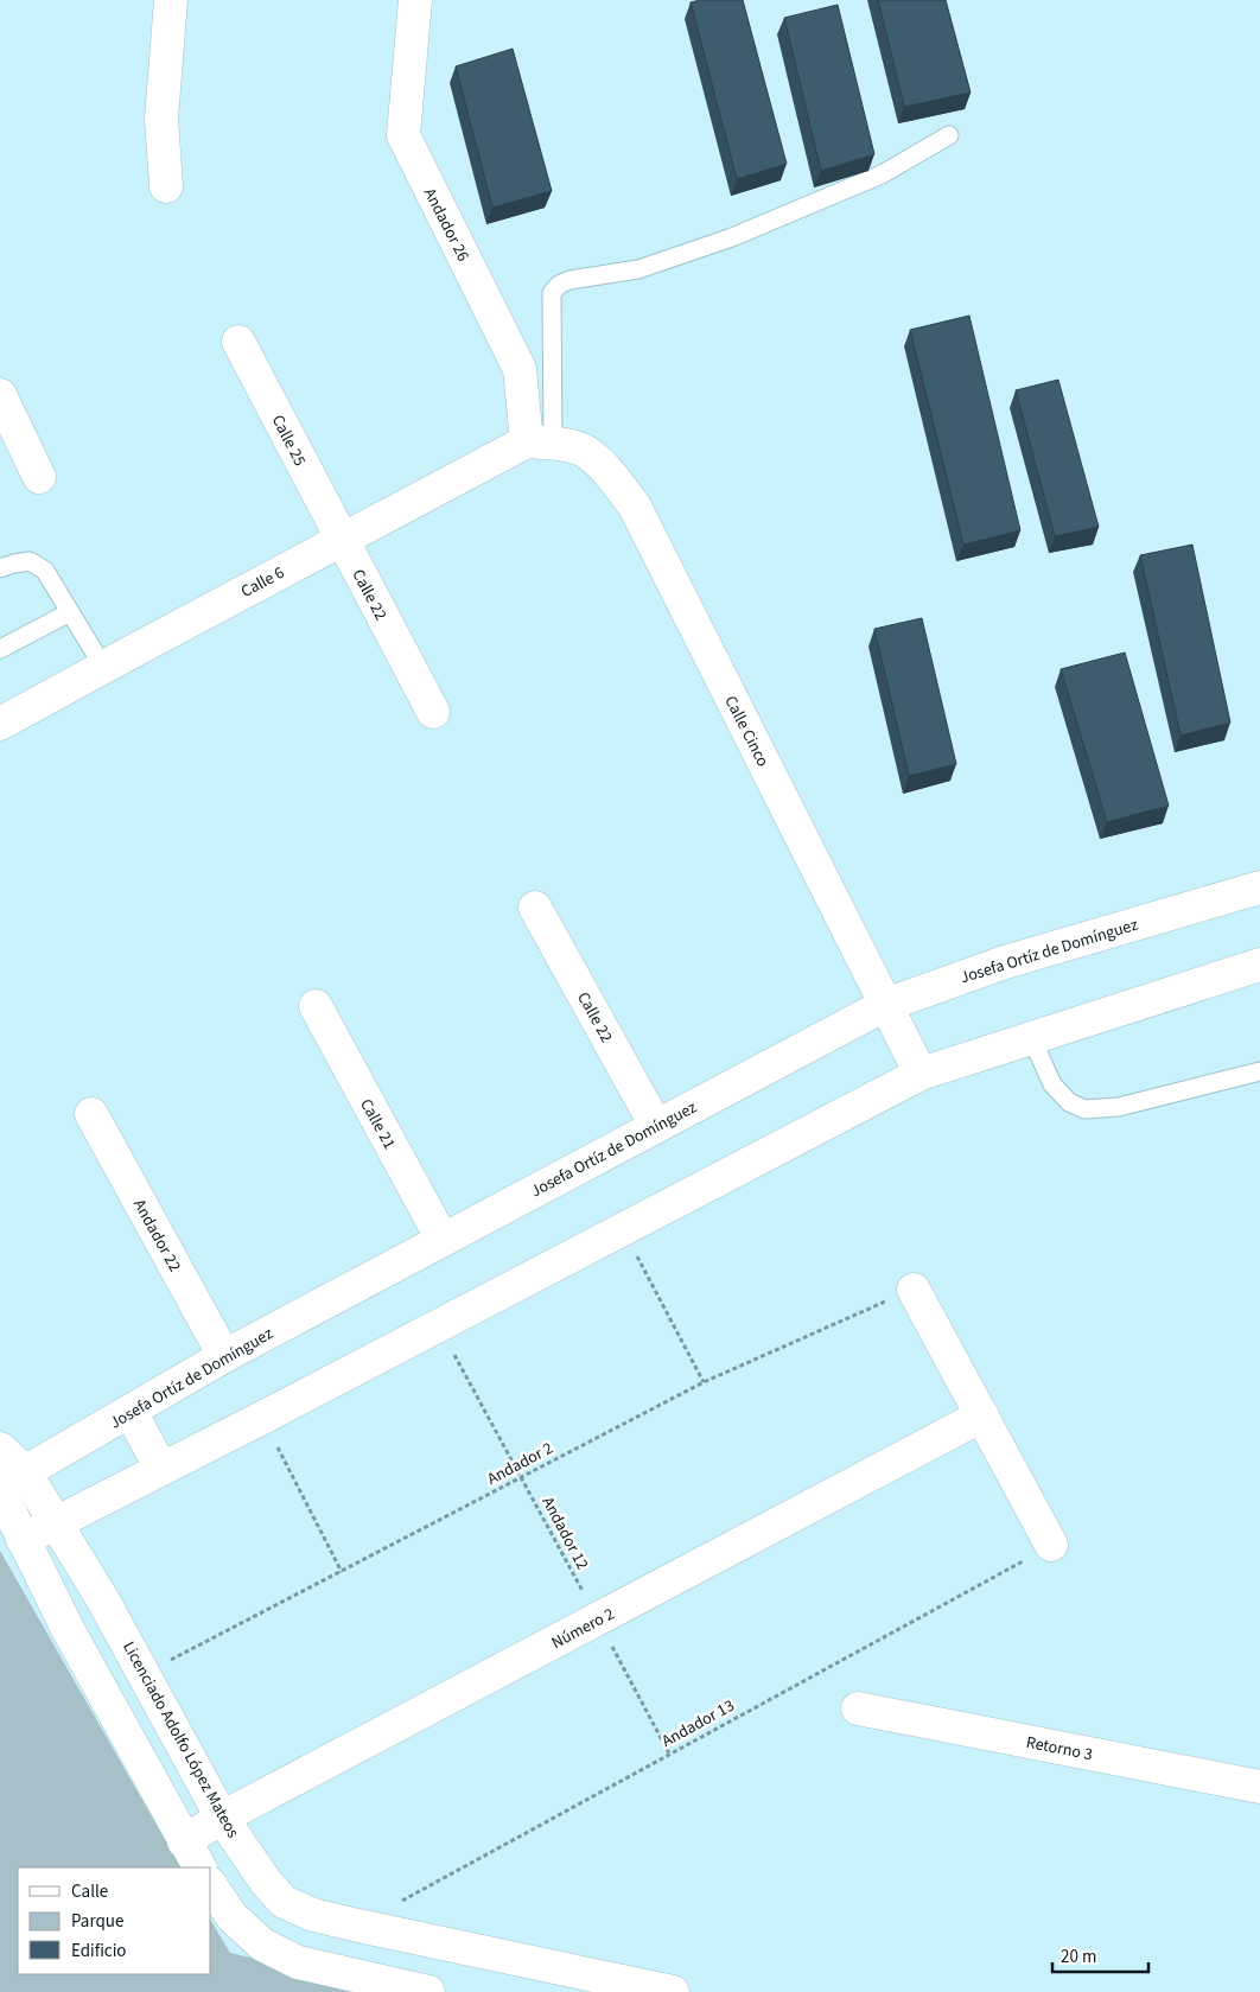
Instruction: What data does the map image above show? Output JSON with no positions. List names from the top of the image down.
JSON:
{
  "streets": {
    "street": [
      "Andador 26",
      "Calle 25",
      "Calle 6",
      "Calle 22",
      "Calle Cinco",
      "Josefa Ortíz de Domínguez",
      "Calle 21",
      "Andador 22",
      "Número 2",
      "Licenciado Adolfo López Mateos",
      "Retorno 3"
    ],
    "path": ["Andador 2", "Andador 12", "Andador 13"]
  },
  "crossings": [
    ["Andador 26", "Calle 6"],
    ["Andador 26", "Calle Cinco"],
    ["Calle 25", "Calle 6"],
    ["Calle 25", "Calle 22"],
    ["Calle 6", "Calle 22"],
    ["Calle 6", "Calle Cinco"],
    ["Calle 22", "Josefa Ortíz de Domínguez"],
    ["Calle Cinco", "Josefa Ortíz de Domínguez"],
    ["Josefa Ortíz de Domínguez", "Calle 21"],
    ["Josefa Ortíz de Domínguez", "Andador 22"],
    ["Josefa Ortíz de Domínguez", "Licenciado Adolfo López Mateos"],
    ["Andador 2", "Andador 12"],
    ["Andador 2", "Licenciado Adolfo López Mateos"],
    ["Andador 12", "Número 2"],
    ["Andador 12", "Andador 13"],
    ["Número 2", "Licenciado Adolfo López Mateos"],
    ["Andador 13", "Licenciado Adolfo López Mateos"]
  ],
  "legend": ["Calle", "Parque", "Edificio"],
  "scale_bar": "20 m"
}
